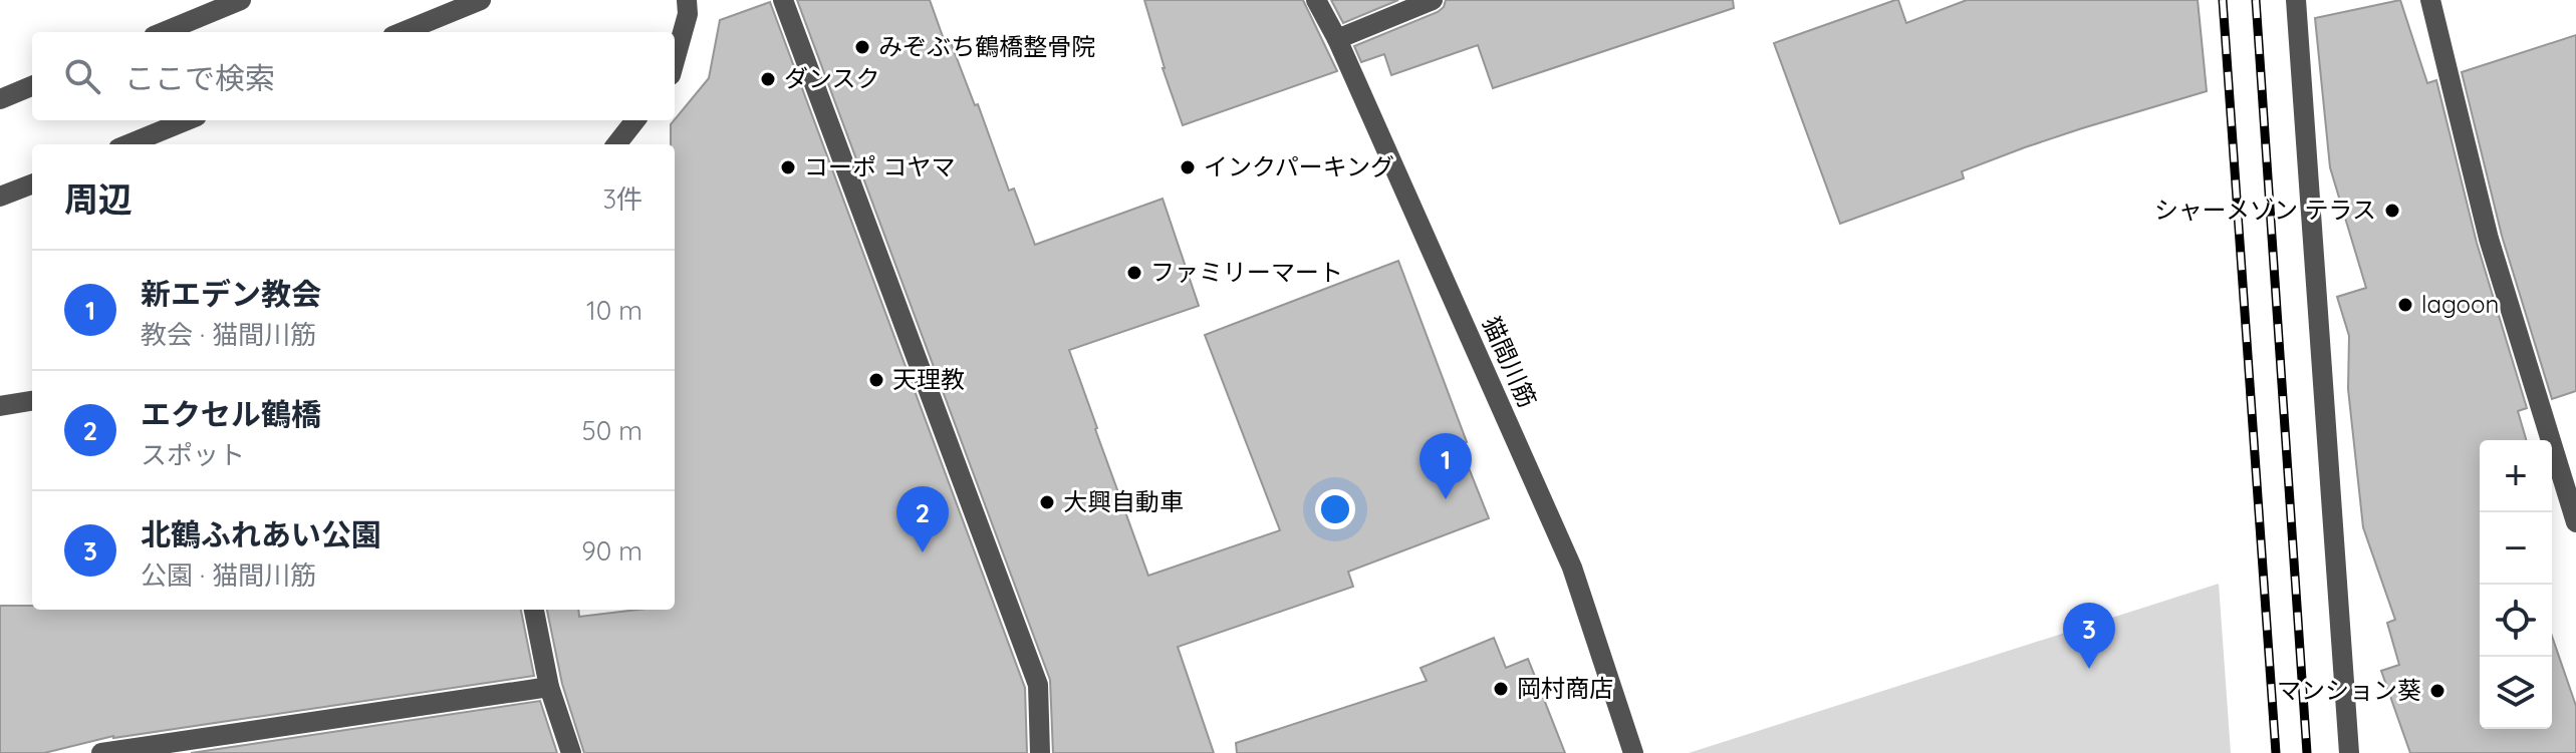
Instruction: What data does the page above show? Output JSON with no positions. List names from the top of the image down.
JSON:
{
  "streets": {
    "street": ["猫間川筋"]
  },
  "places": [
    "みぞぶち鶴橋整骨院",
    "ダンスク",
    "コーポ コヤマ",
    "インクパーキング",
    "シャーメゾン テラス",
    "ファミリーマート",
    "lagoon",
    "天理教",
    "大興自動車",
    "岡村商店",
    "マンション葵"
  ],
  "page": {
    "search": "ここで検索",
    "heading": ["周辺", "3件"],
    "list": [
      {
        "mark": "1",
        "name": "新エデン教会",
        "note": "教会 · 猫間川筋",
        "value": "10 m"
      },
      {
        "mark": "2",
        "name": "エクセル鶴橋",
        "note": "スポット",
        "value": "50 m"
      },
      {
        "mark": "3",
        "name": "北鶴ふれあい公園",
        "note": "公園 · 猫間川筋",
        "value": "90 m"
      }
    ],
    "pins": ["1", "2", "3"],
    "map_buttons": ["+", "−"]
  }
}
